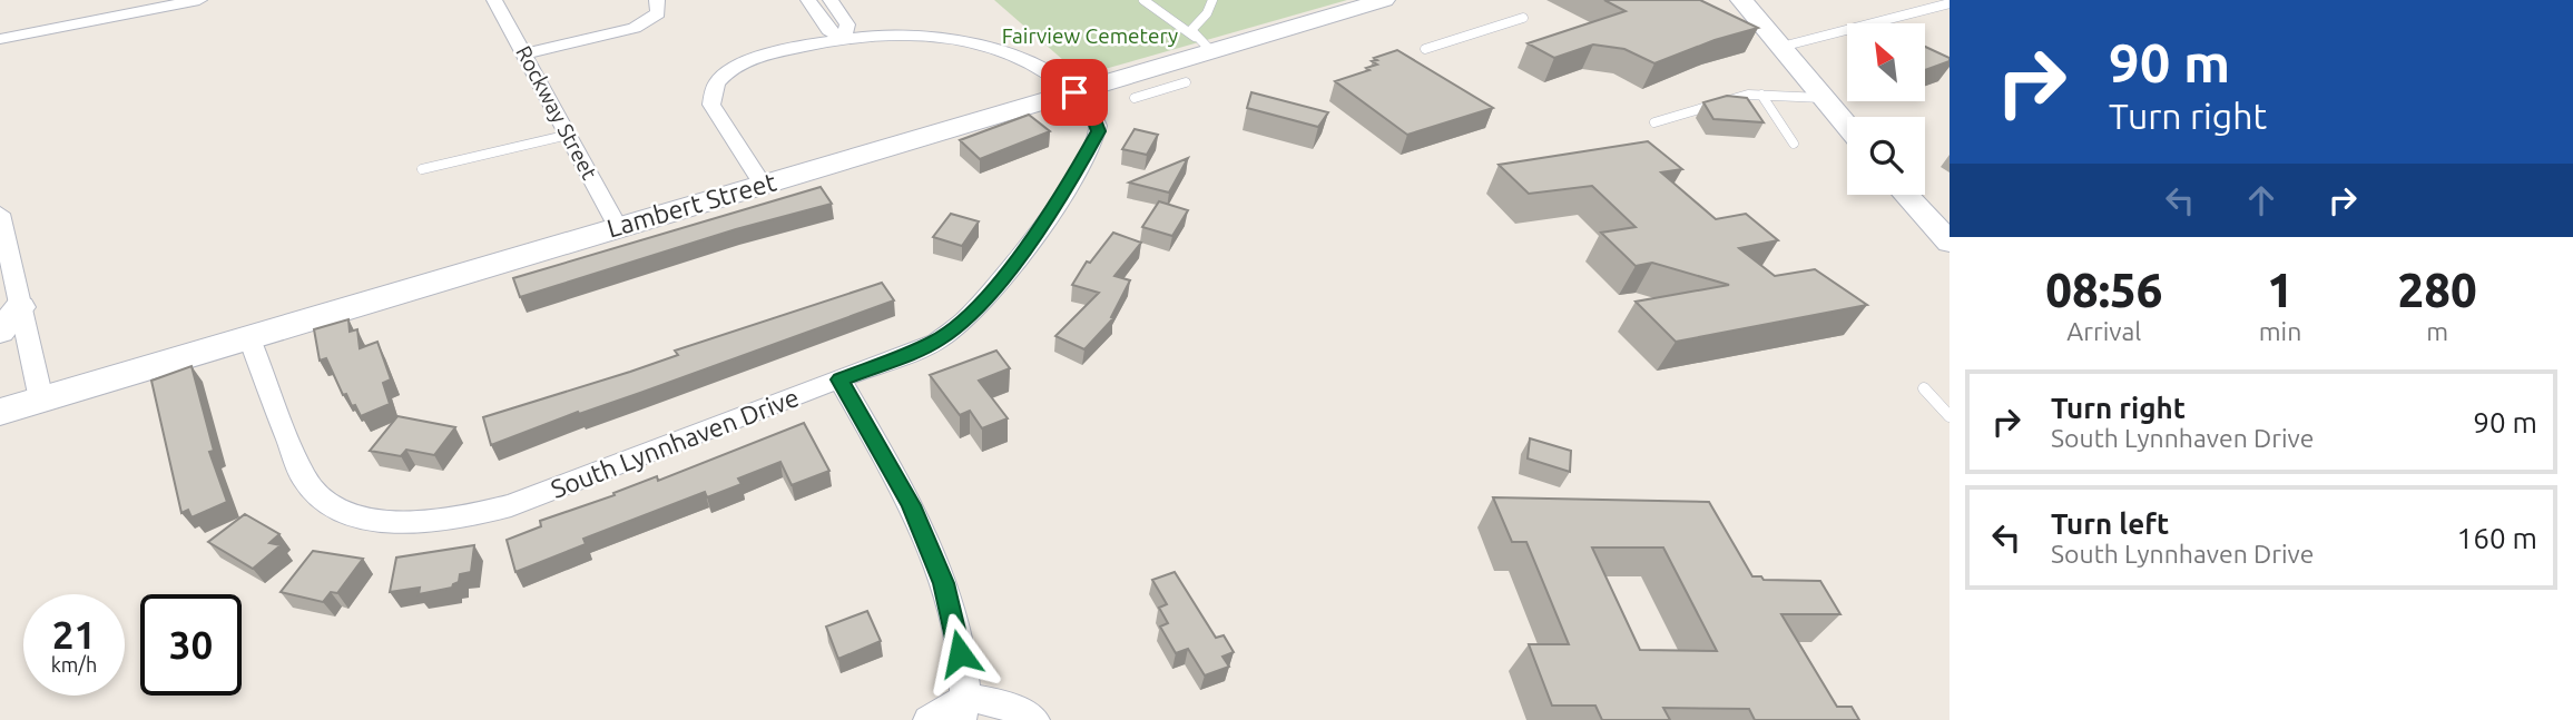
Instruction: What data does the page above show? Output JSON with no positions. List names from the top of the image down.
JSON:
{
  "streets": {
    "street": ["Rockway Street", "Lambert Street", "South Lynnhaven Drive"]
  },
  "crossings": [
    ["Rockway Street", "Lambert Street"],
    ["Lambert Street", "South Lynnhaven Drive"]
  ],
  "parks": ["Fairview Cemetery"],
  "north": "top left",
  "page": {
    "turn": ["90 m", "Turn right"],
    "eta": [
      "08:56",
      "Arrival",
      "1",
      "min",
      "280",
      "m"
    ],
    "list": [
      {
        "name": "Turn right",
        "note": "South Lynnhaven Drive",
        "value": "90 m"
      },
      {
        "name": "Turn left",
        "note": "South Lynnhaven Drive",
        "value": "160 m"
      }
    ],
    "speed": "21 km/h",
    "limit": "30"
  }
}
